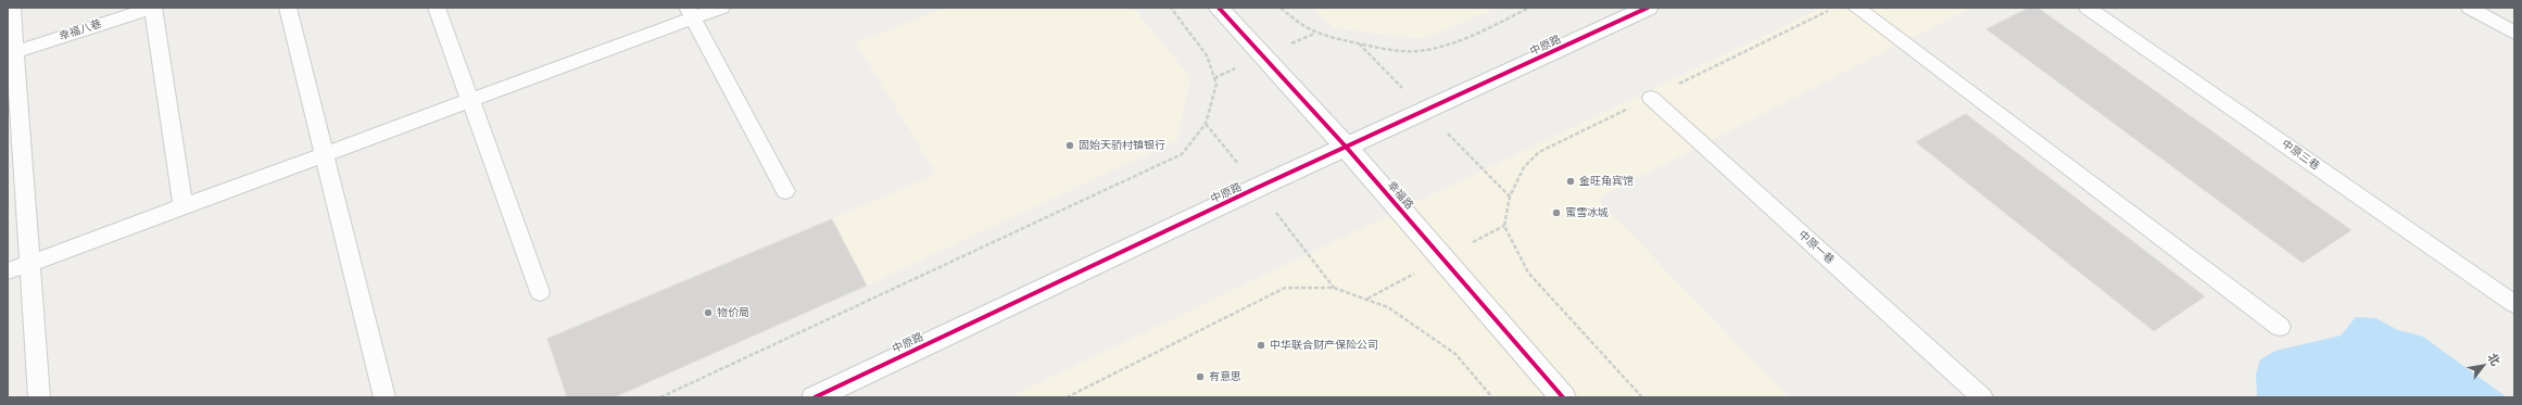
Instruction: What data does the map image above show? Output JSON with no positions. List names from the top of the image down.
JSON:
{
  "streets": {
    "main road": ["中原路", "幸福路"],
    "lane": ["幸福八巷", "中原三巷", "中原一巷"]
  },
  "crossings": [
    ["中原路", "幸福路"]
  ],
  "places": [
    "固始天骄村镇银行",
    "金旺角宾馆",
    "蜜雪冰城",
    "物价局",
    "中华联合财产保险公司",
    "有意思"
  ],
  "north": "top right"
}
